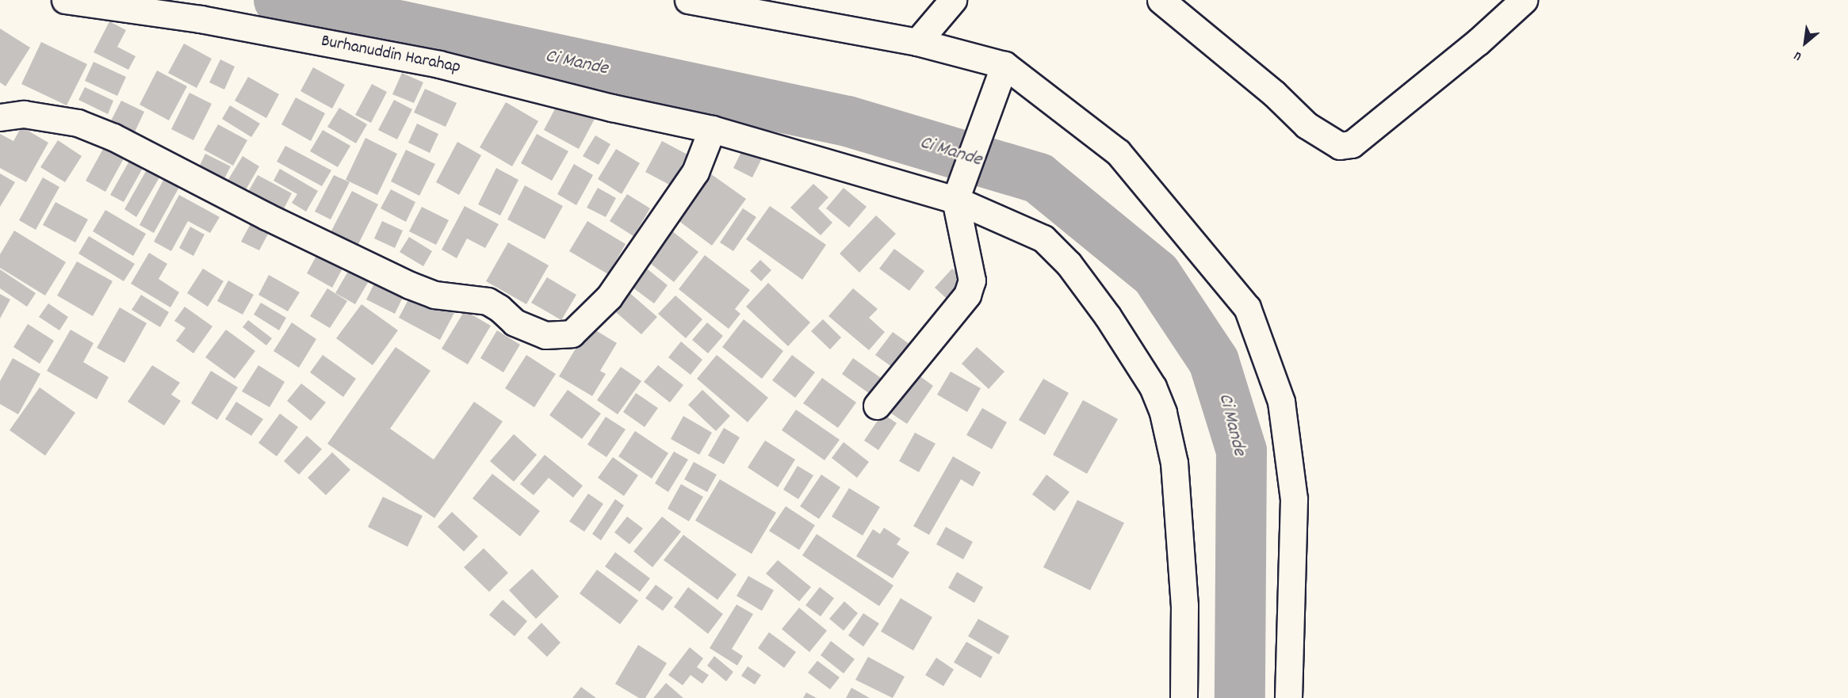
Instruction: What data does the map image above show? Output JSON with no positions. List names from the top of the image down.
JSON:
{
  "streets": {
    "street": ["Burhanuddin Harahap"]
  },
  "water": ["Ci Mande"],
  "north": "bottom left"
}
